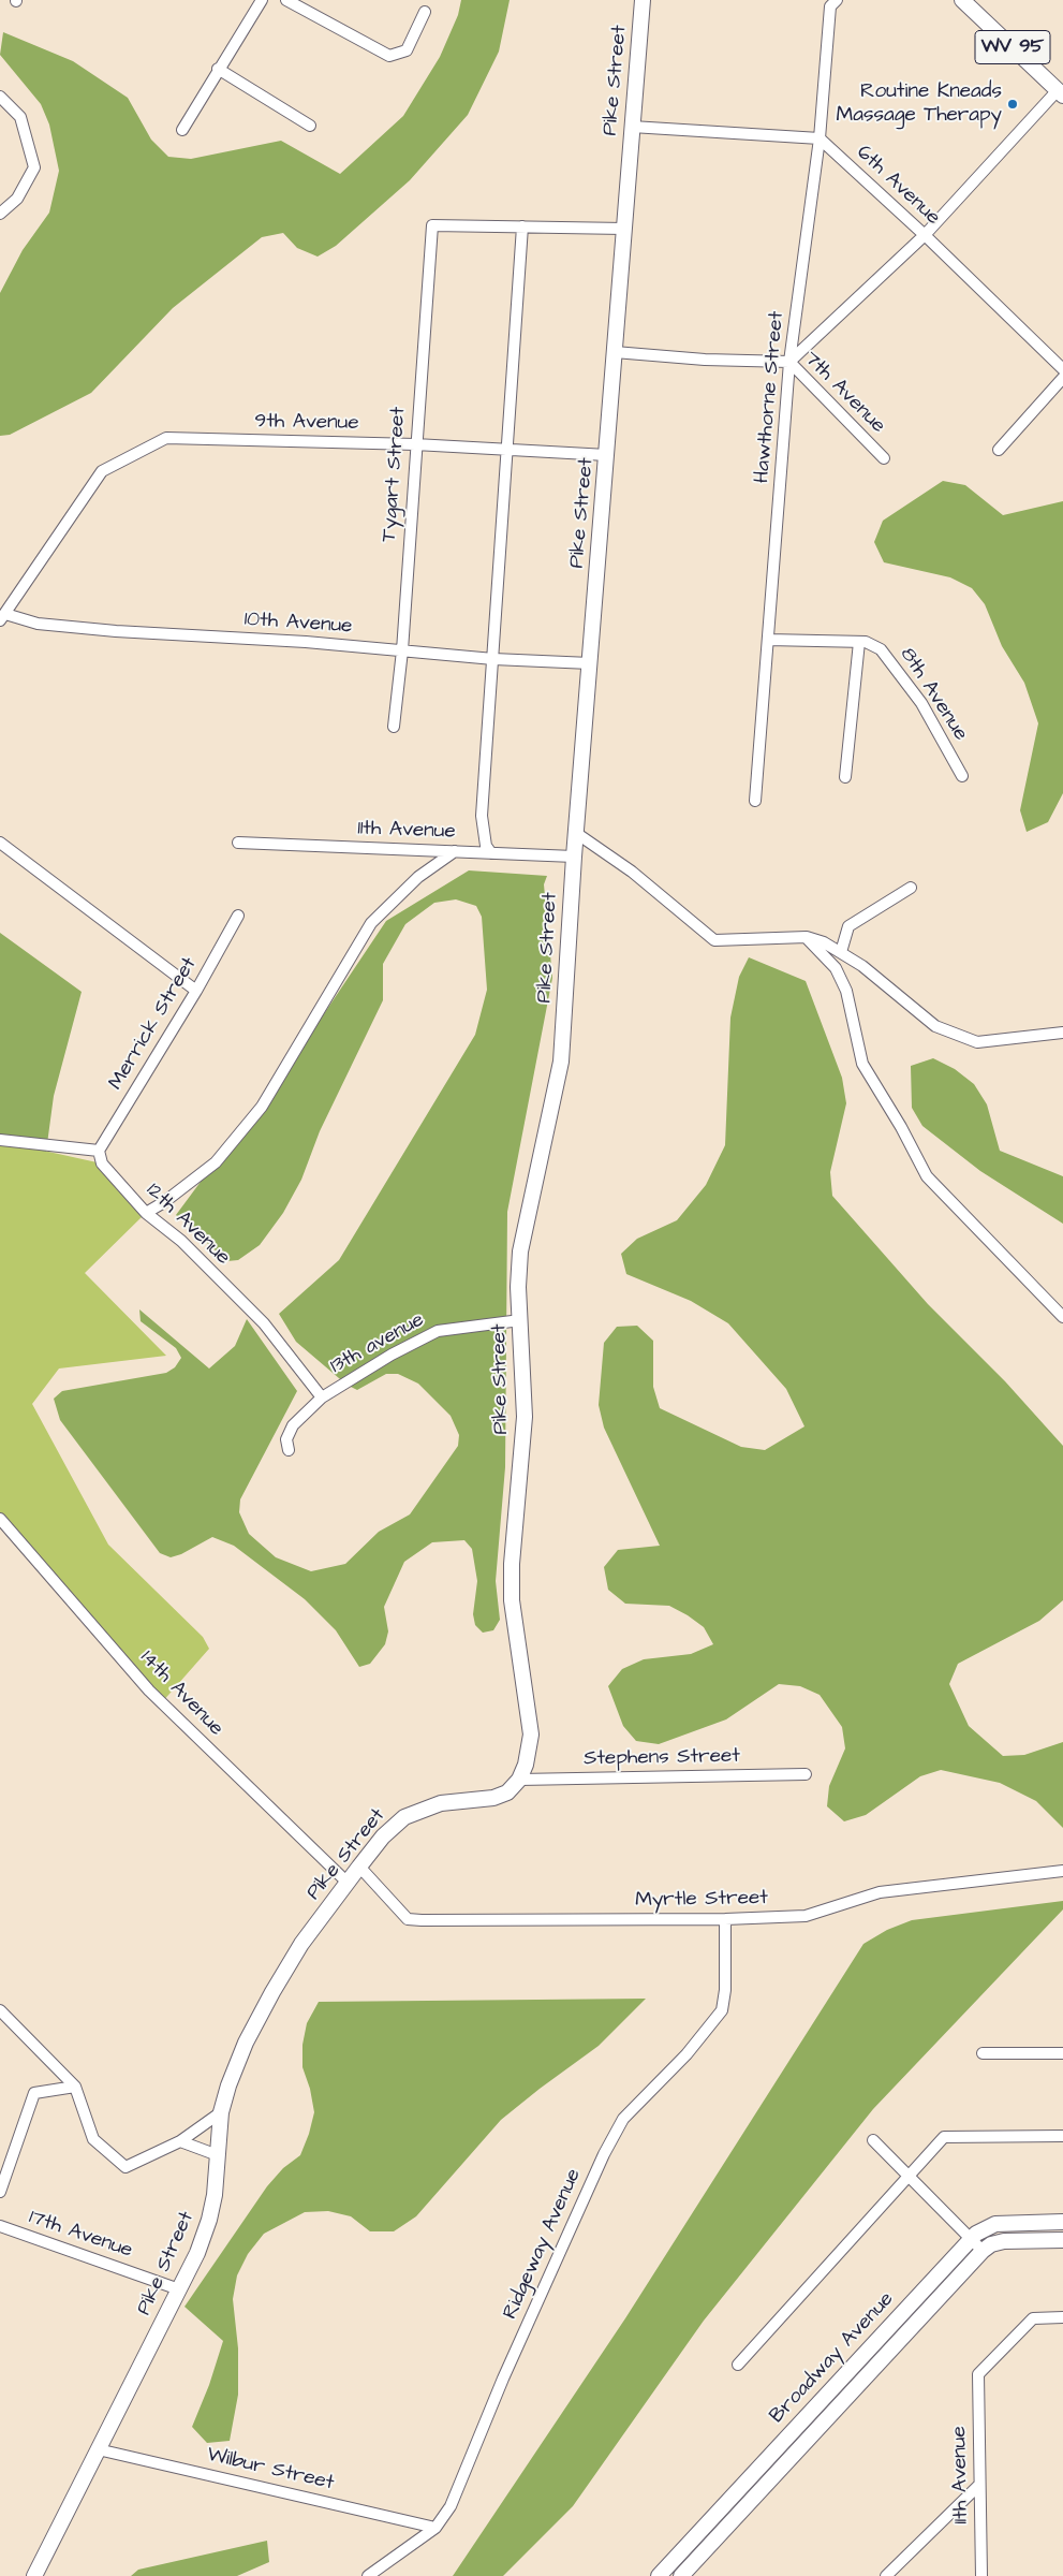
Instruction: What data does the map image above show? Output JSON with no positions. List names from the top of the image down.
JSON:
{
  "streets": {
    "main road": ["WV 95", "Pike Street", "Broadway Avenue"],
    "street": [
      "6th Avenue",
      "7th Avenue",
      "Hawthorne Street",
      "9th Avenue",
      "Tygart Street",
      "10th Avenue",
      "8th Avenue",
      "11th Avenue",
      "Merrick Street",
      "12th Avenue",
      "13th avenue",
      "14th Avenue",
      "Stephens Street",
      "Myrtle Street",
      "17th Avenue",
      "Ridgeway Avenue",
      "Wilbur Street"
    ]
  },
  "crossings": [
    ["Pike Street", "7th Avenue"],
    ["Pike Street", "9th Avenue"],
    ["Pike Street", "10th Avenue"],
    ["Pike Street", "11th Avenue"],
    ["Pike Street", "13th avenue"],
    ["Pike Street", "14th Avenue"],
    ["Pike Street", "Stephens Street"],
    ["Pike Street", "Myrtle Street"],
    ["Pike Street", "17th Avenue"],
    ["Pike Street", "Wilbur Street"],
    ["6th Avenue", "Hawthorne Street"],
    ["7th Avenue", "Hawthorne Street"],
    ["Hawthorne Street", "8th Avenue"],
    ["9th Avenue", "Tygart Street"],
    ["9th Avenue", "10th Avenue"],
    ["Tygart Street", "10th Avenue"],
    ["Merrick Street", "12th Avenue"],
    ["12th Avenue", "13th avenue"],
    ["Myrtle Street", "Ridgeway Avenue"],
    ["Ridgeway Avenue", "Wilbur Street"]
  ],
  "places": ["Routine Kneads Massage Therapy"]
}
